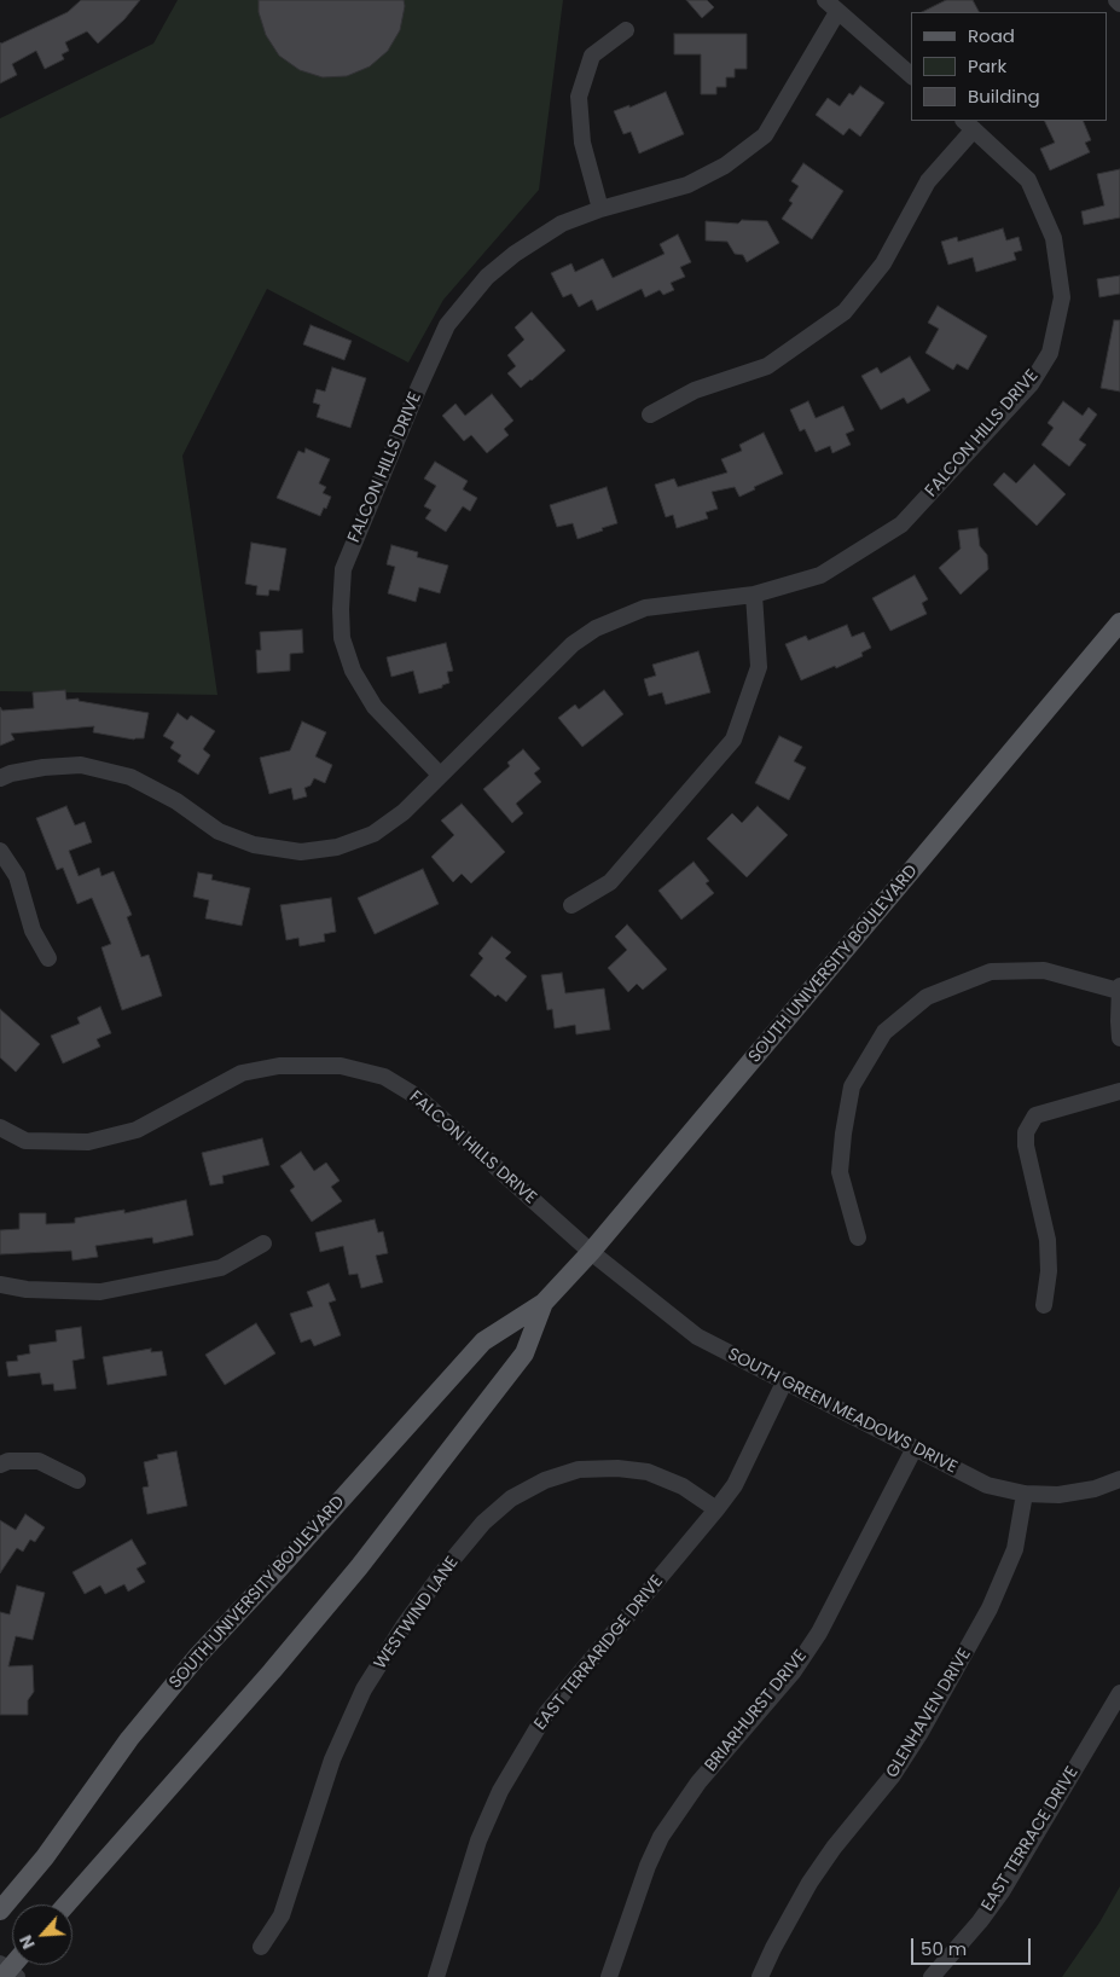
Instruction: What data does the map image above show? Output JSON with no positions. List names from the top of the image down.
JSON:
{
  "streets": {
    "main road": ["SOUTH UNIVERSITY BOULEVARD"],
    "street": [
      "FALCON HILLS DRIVE",
      "SOUTH GREEN MEADOWS DRIVE",
      "WESTWIND LANE",
      "EAST TERRARIDGE DRIVE",
      "BRIARHURST DRIVE",
      "GLENHAVEN DRIVE",
      "EAST TERRACE DRIVE"
    ]
  },
  "crossings": [
    ["FALCON HILLS DRIVE", "SOUTH UNIVERSITY BOULEVARD"],
    ["FALCON HILLS DRIVE", "SOUTH GREEN MEADOWS DRIVE"],
    ["SOUTH UNIVERSITY BOULEVARD", "SOUTH GREEN MEADOWS DRIVE"],
    ["SOUTH GREEN MEADOWS DRIVE", "EAST TERRARIDGE DRIVE"],
    ["SOUTH GREEN MEADOWS DRIVE", "BRIARHURST DRIVE"],
    ["SOUTH GREEN MEADOWS DRIVE", "GLENHAVEN DRIVE"],
    ["WESTWIND LANE", "EAST TERRARIDGE DRIVE"]
  ],
  "legend": ["Road", "Park", "Building"],
  "scale_bar": "50 m",
  "north": "bottom left"
}
